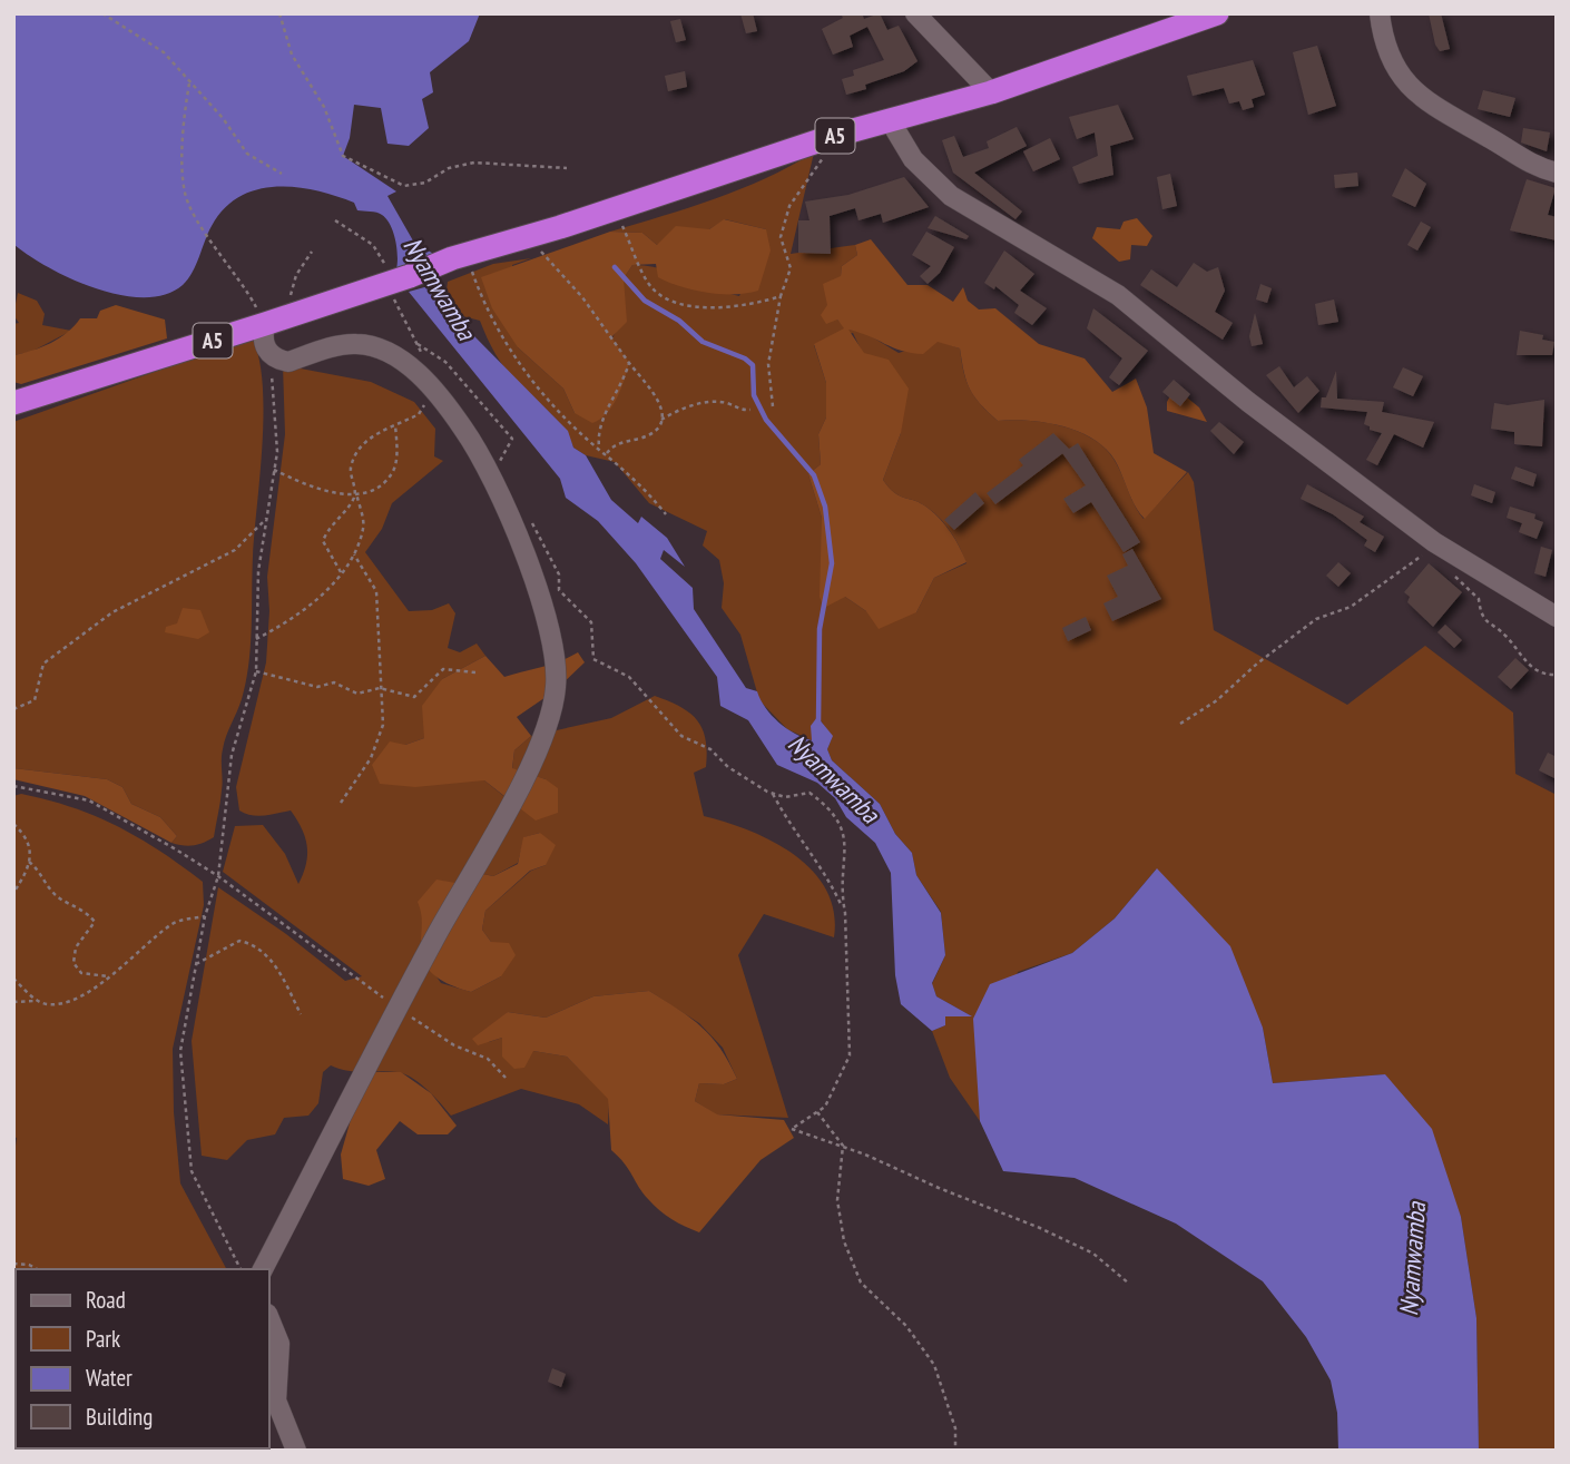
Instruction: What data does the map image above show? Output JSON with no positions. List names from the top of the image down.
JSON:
{
  "streets": {
    "highway": ["A5"]
  },
  "water": ["Nyamwamba"],
  "legend": [
    "Road",
    "Park",
    "Water",
    "Building"
  ]
}
